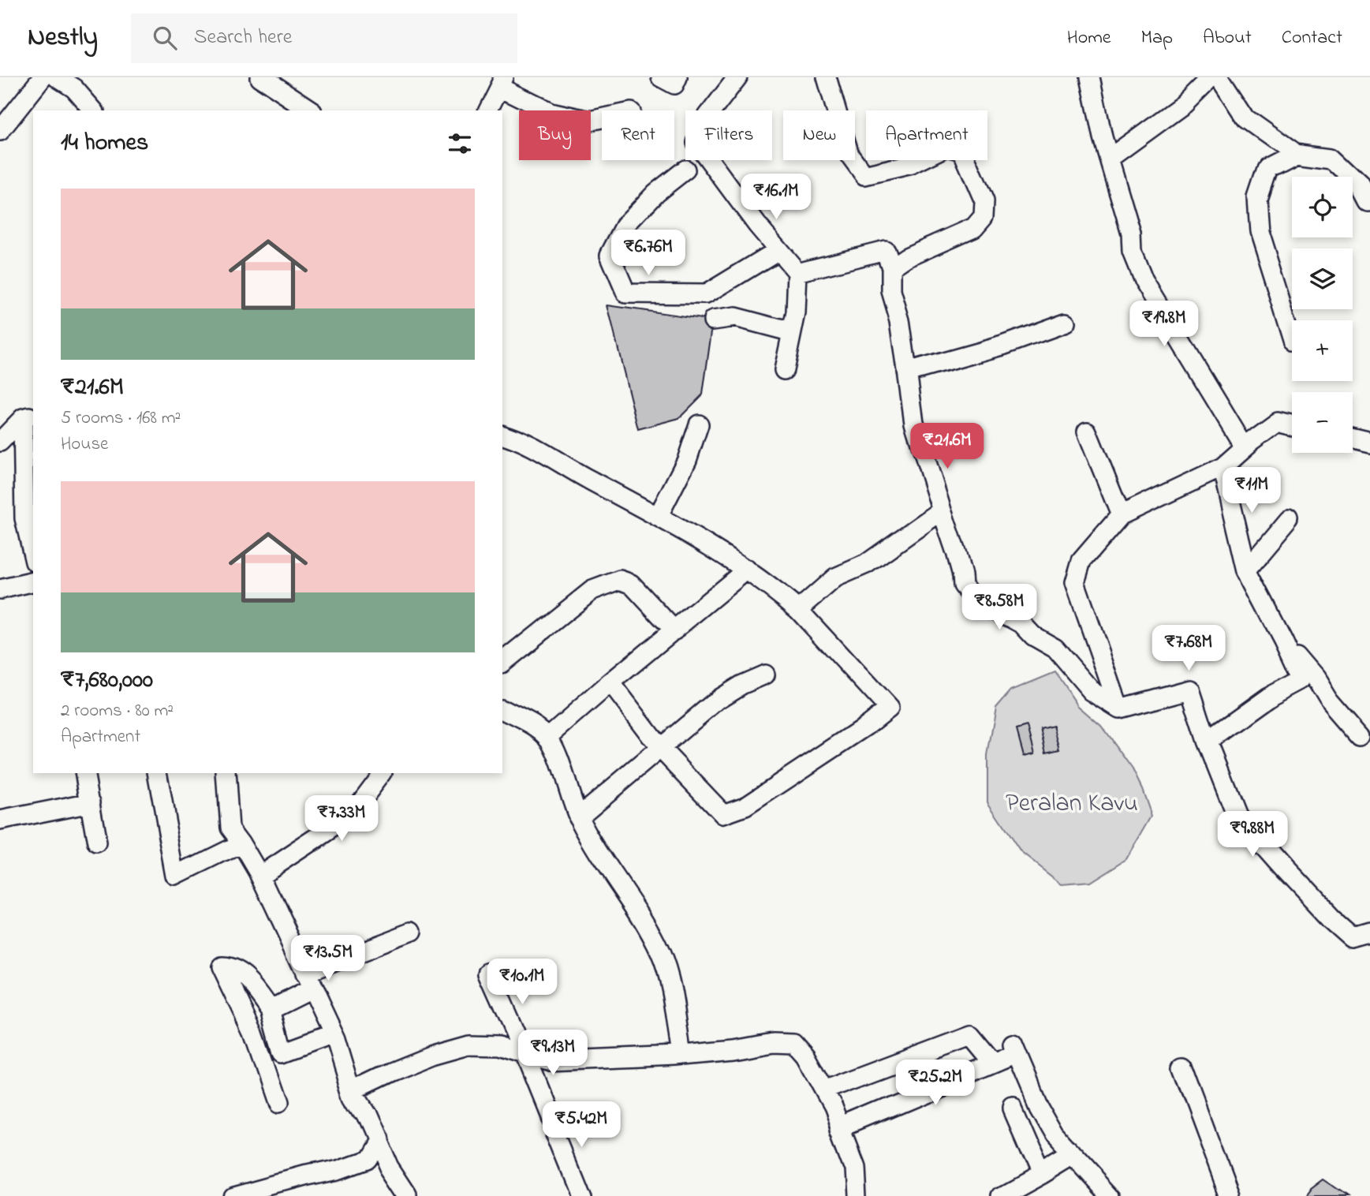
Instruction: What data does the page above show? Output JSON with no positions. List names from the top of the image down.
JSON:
{
  "parks": ["Peralan Kavu"],
  "page": {
    "header": "Nestly",
    "search": "Search here",
    "nav": [
      "Home",
      "Map",
      "About",
      "Contact"
    ],
    "chip": [
      "Buy",
      "Rent",
      "Filters",
      "New",
      "Apartment"
    ],
    "heading": "14 homes",
    "price": [
      "₹16.1M",
      "₹6.76M",
      "₹19.8M",
      "₹21.6M",
      "₹11M",
      "₹8.58M",
      "₹7.68M",
      "₹7.33M",
      "₹9.88M",
      "₹13.5M",
      "₹10.1M",
      "₹9.13M",
      "₹25.2M",
      "₹5.42M"
    ],
    "map_buttons": ["+", "−"],
    "list": [
      {
        "name": "₹21.6M",
        "note": "5 rooms · 168 m² · House"
      },
      {
        "name": "₹7,680,000",
        "note": "2 rooms · 80 m² · Apartment"
      }
    ]
  }
}
